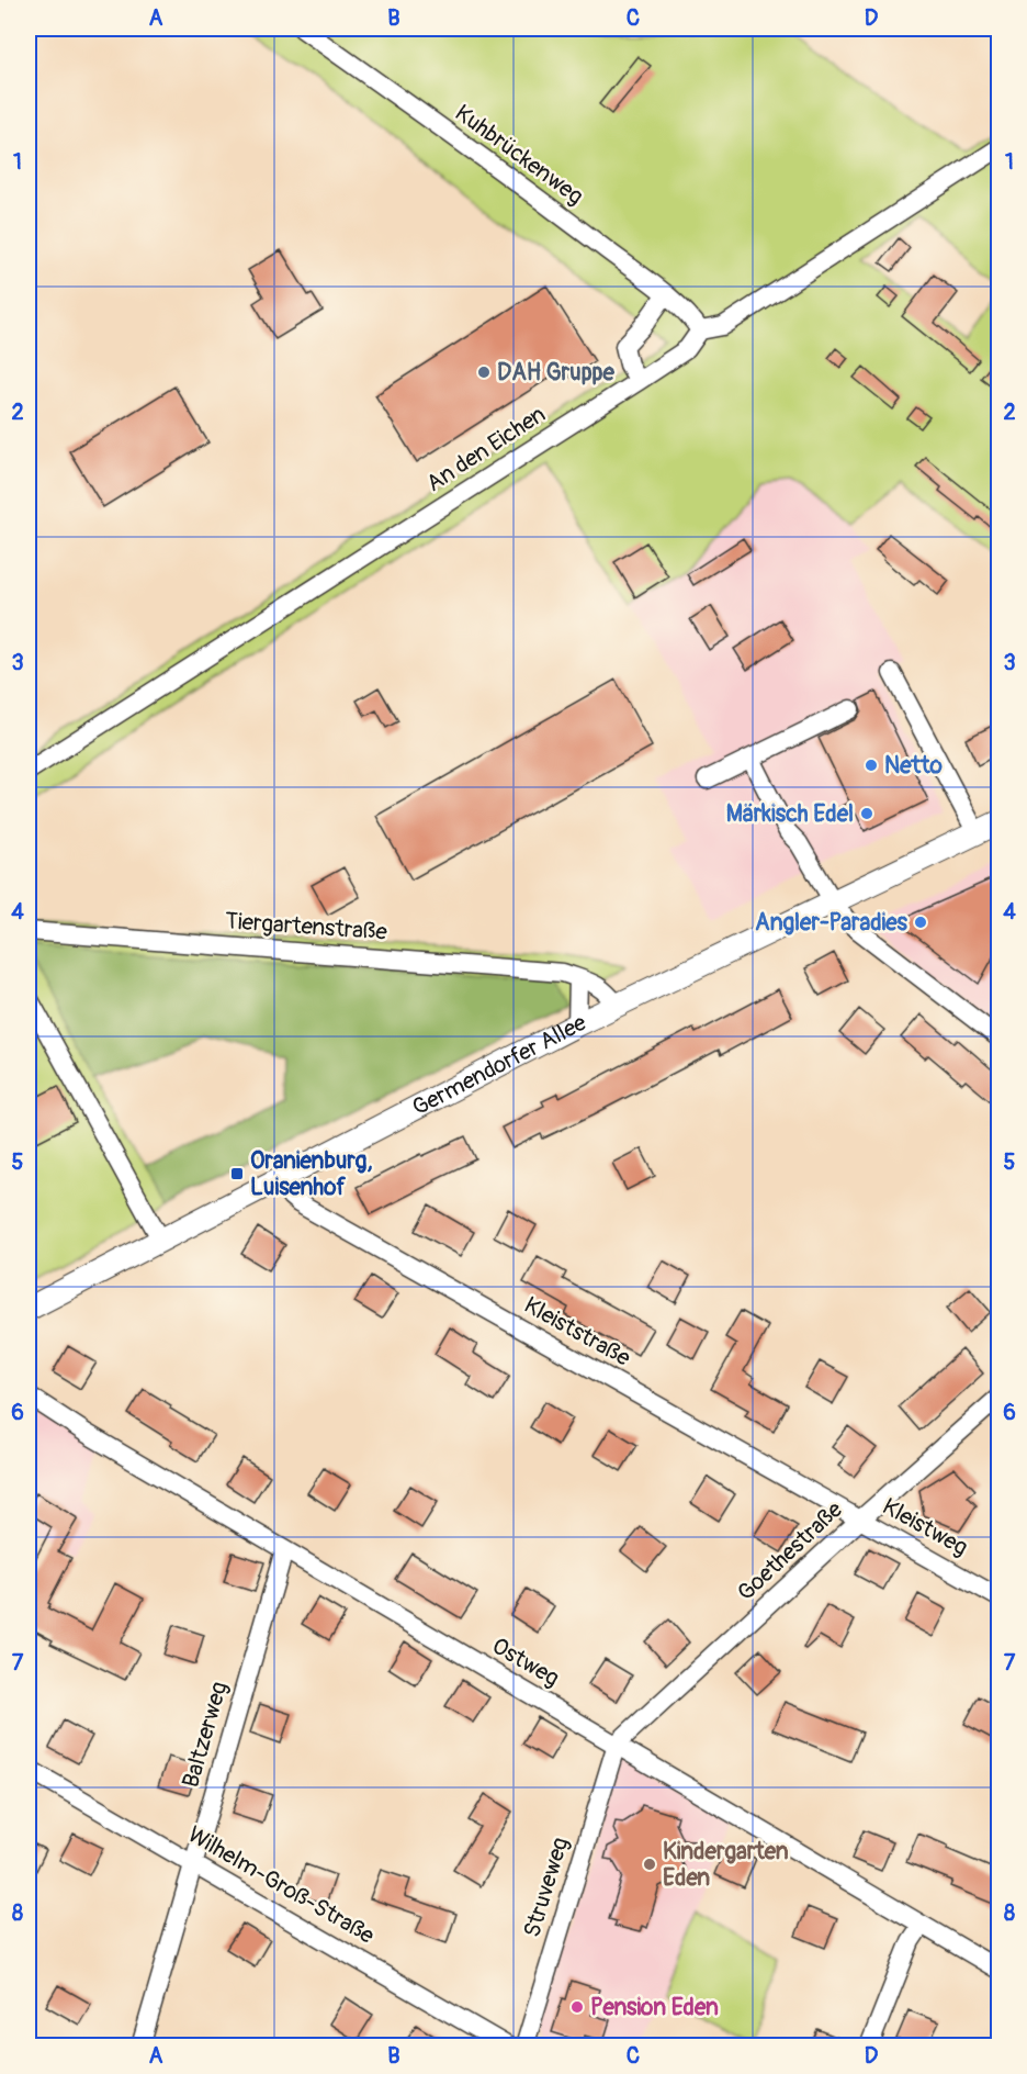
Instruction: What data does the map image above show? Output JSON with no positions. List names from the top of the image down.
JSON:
{
  "streets": {
    "main road": ["Germendorfer Allee"],
    "street": [
      "Kuhbrückenweg",
      "An den Eichen",
      "Tiergartenstraße",
      "Kleiststraße",
      "Kleistweg",
      "Goethestraße",
      "Ostweg",
      "Baltzerweg",
      "Wilhelm-Groß-Straße",
      "Struveweg"
    ]
  },
  "crossings": [
    ["Kuhbrückenweg", "An den Eichen"],
    ["Tiergartenstraße", "Germendorfer Allee"],
    ["Germendorfer Allee", "Kleiststraße"],
    ["Kleiststraße", "Kleistweg"],
    ["Kleiststraße", "Goethestraße"],
    ["Kleistweg", "Goethestraße"],
    ["Goethestraße", "Ostweg"],
    ["Goethestraße", "Struveweg"],
    ["Ostweg", "Baltzerweg"],
    ["Ostweg", "Struveweg"],
    ["Baltzerweg", "Wilhelm-Groß-Straße"]
  ],
  "places": {
    "other": [
      "DAH Gruppe",
      "Netto",
      "Märkisch Edel",
      "Angler-Paradies",
      "Kindergarten Eden",
      "Pension Eden"
    ],
    "transit": ["Oranienburg, Luisenhof"]
  },
  "grid": {
    "columns": [
      "A",
      "B",
      "C",
      "D"
    ],
    "rows": [
      "1",
      "2",
      "3",
      "4",
      "5",
      "6",
      "7",
      "8"
    ]
  }
}
